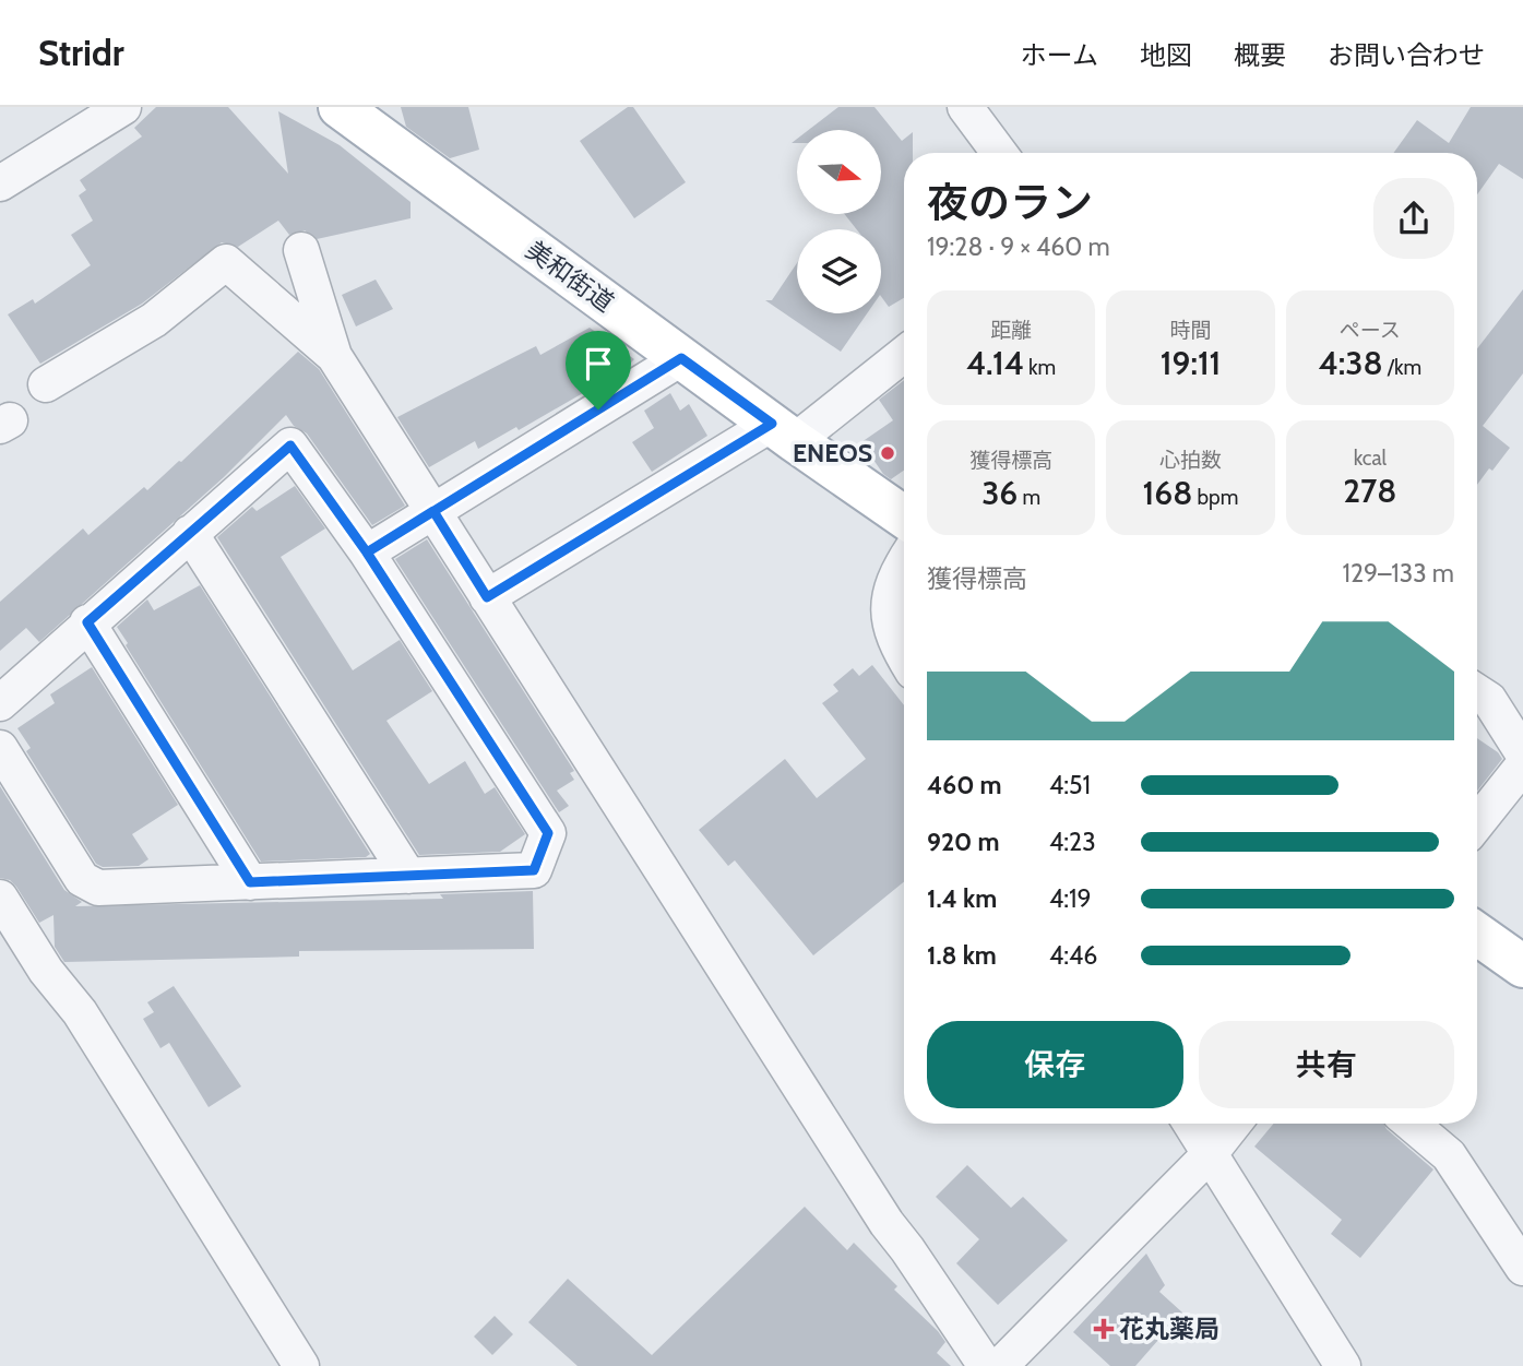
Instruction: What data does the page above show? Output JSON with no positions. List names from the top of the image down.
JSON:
{
  "streets": {
    "main road": ["美和街道"]
  },
  "places": {
    "other": ["ENEOS"],
    "health": ["花丸薬局"]
  },
  "north": "right",
  "page": {
    "header": "Stridr",
    "nav": [
      "ホーム",
      "地図",
      "概要",
      "お問い合わせ"
    ],
    "heading": ["夜のラン", "19:28 · 9 × 460 m"],
    "stats": [
      ["距離", "4.14 km"],
      ["時間", "19:11"],
      ["ペース", "4:38 /km"],
      ["獲得標高", "36 m"],
      ["心拍数", "168 bpm"],
      ["kcal", "278"]
    ],
    "chart": ["獲得標高", "129–133 m"],
    "list": [
      {
        "name": "460 m",
        "note": "4:51"
      },
      {
        "name": "920 m",
        "note": "4:23"
      },
      {
        "name": "1.4 km",
        "note": "4:19"
      },
      {
        "name": "1.8 km",
        "note": "4:46"
      }
    ],
    "buttons": ["保存", "共有"]
  }
}
